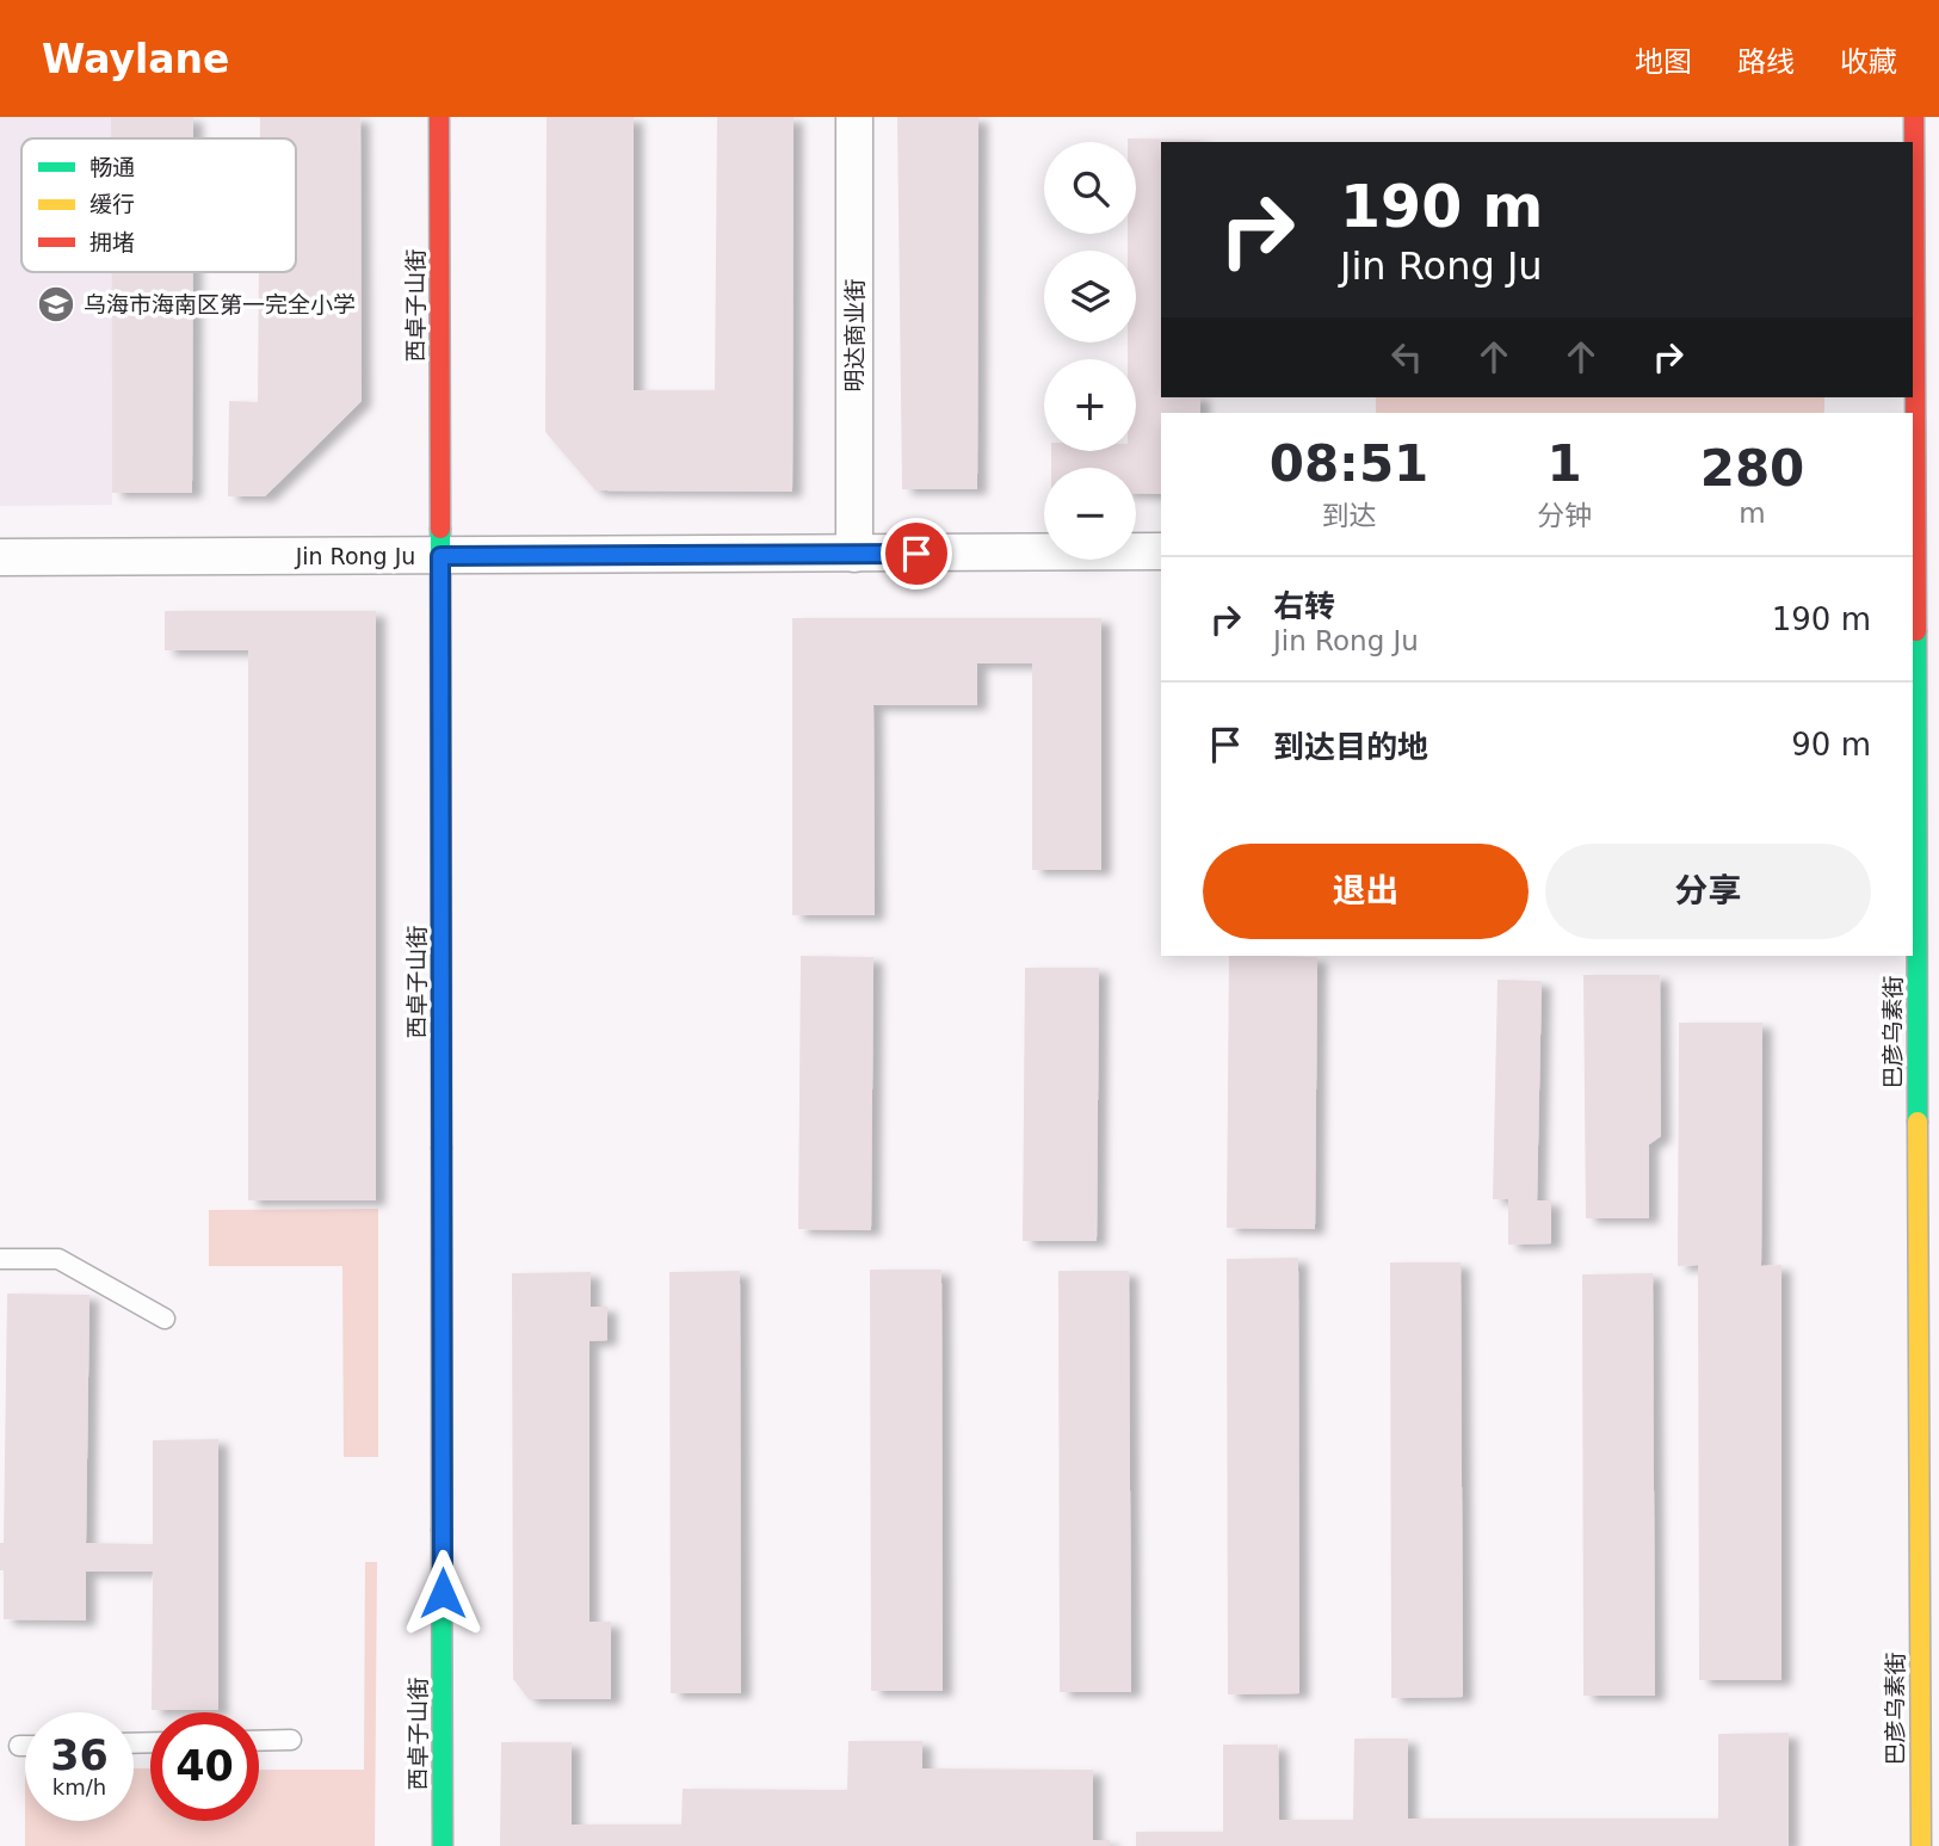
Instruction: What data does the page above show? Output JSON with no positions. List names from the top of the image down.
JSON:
{
  "streets": {
    "street": [
      "西卓子山街",
      "明达商业街",
      "Jin Rong Ju",
      "巴彦乌素街"
    ]
  },
  "crossings": [
    ["西卓子山街", "Jin Rong Ju"],
    ["明达商业街", "Jin Rong Ju"]
  ],
  "places": {
    "school or university": ["乌海市海南区第一完全小学"]
  },
  "legend": ["畅通", "缓行", "拥堵"],
  "page": {
    "header": "Waylane",
    "nav": ["地图", "路线", "收藏"],
    "map_buttons": ["+", "−"],
    "turn": ["190 m", "Jin Rong Ju"],
    "eta": [
      "08:51",
      "到达",
      "1",
      "分钟",
      "280",
      "m"
    ],
    "list": [
      {
        "name": "右转",
        "note": "Jin Rong Ju",
        "value": "190 m"
      },
      {
        "name": "到达目的地",
        "value": "90 m"
      }
    ],
    "buttons": ["退出", "分享"],
    "speed": "36 km/h",
    "limit": "40"
  }
}
